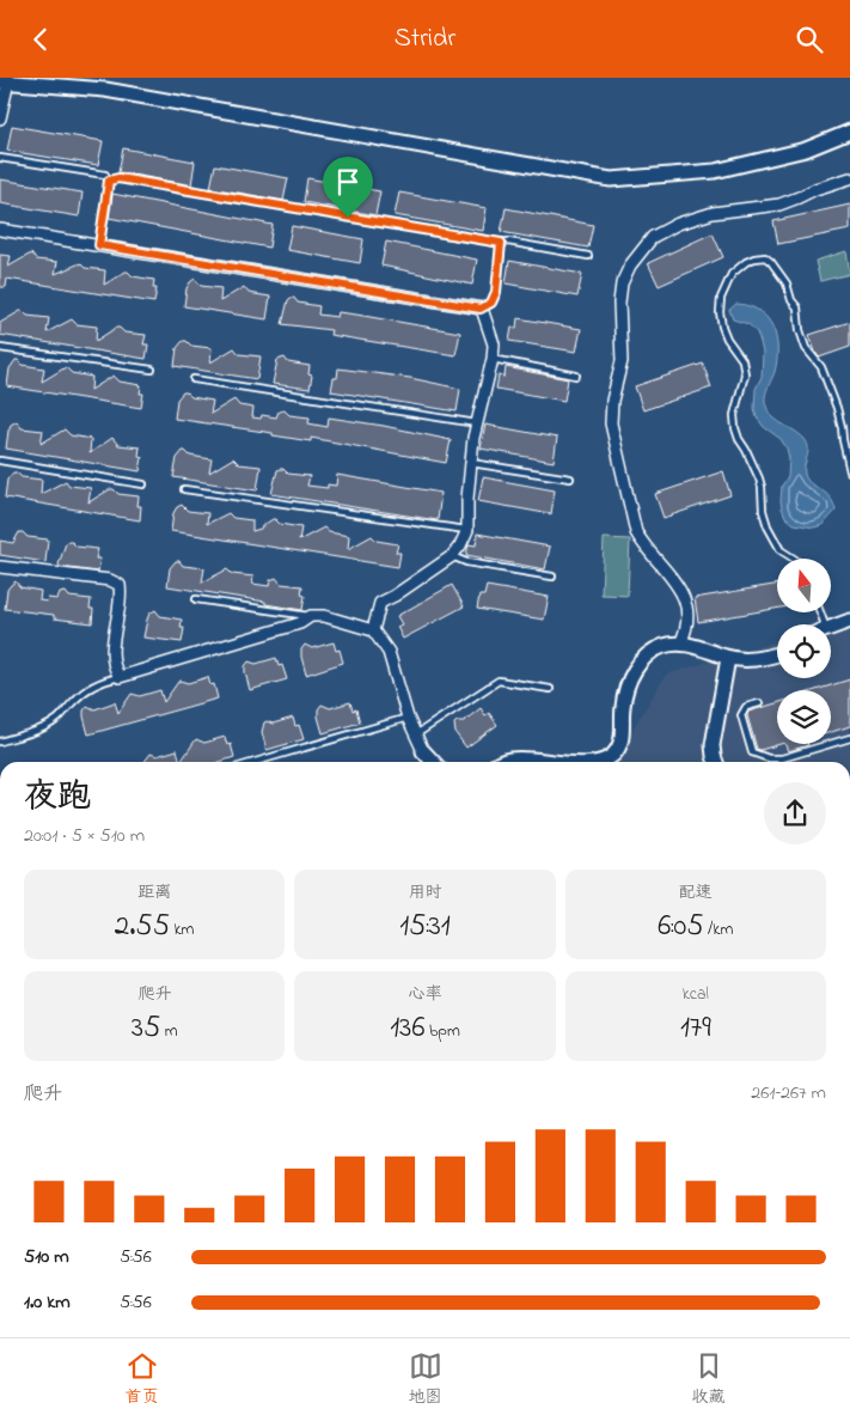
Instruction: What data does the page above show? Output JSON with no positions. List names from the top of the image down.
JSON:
{
  "north": "top",
  "page": {
    "header": "Stridr",
    "heading": ["夜跑", "20:01 · 5 × 510 m"],
    "stats": [
      ["距离", "2.55 km"],
      ["用时", "15:31"],
      ["配速", "6:05 /km"],
      ["爬升", "35 m"],
      ["心率", "136 bpm"],
      ["kcal", "179"]
    ],
    "chart": ["爬升", "261–267 m"],
    "list": [
      {
        "name": "510 m",
        "note": "5:56"
      },
      {
        "name": "1.0 km",
        "note": "5:56"
      }
    ],
    "tabs": ["首页", "地图", "收藏"]
  }
}
